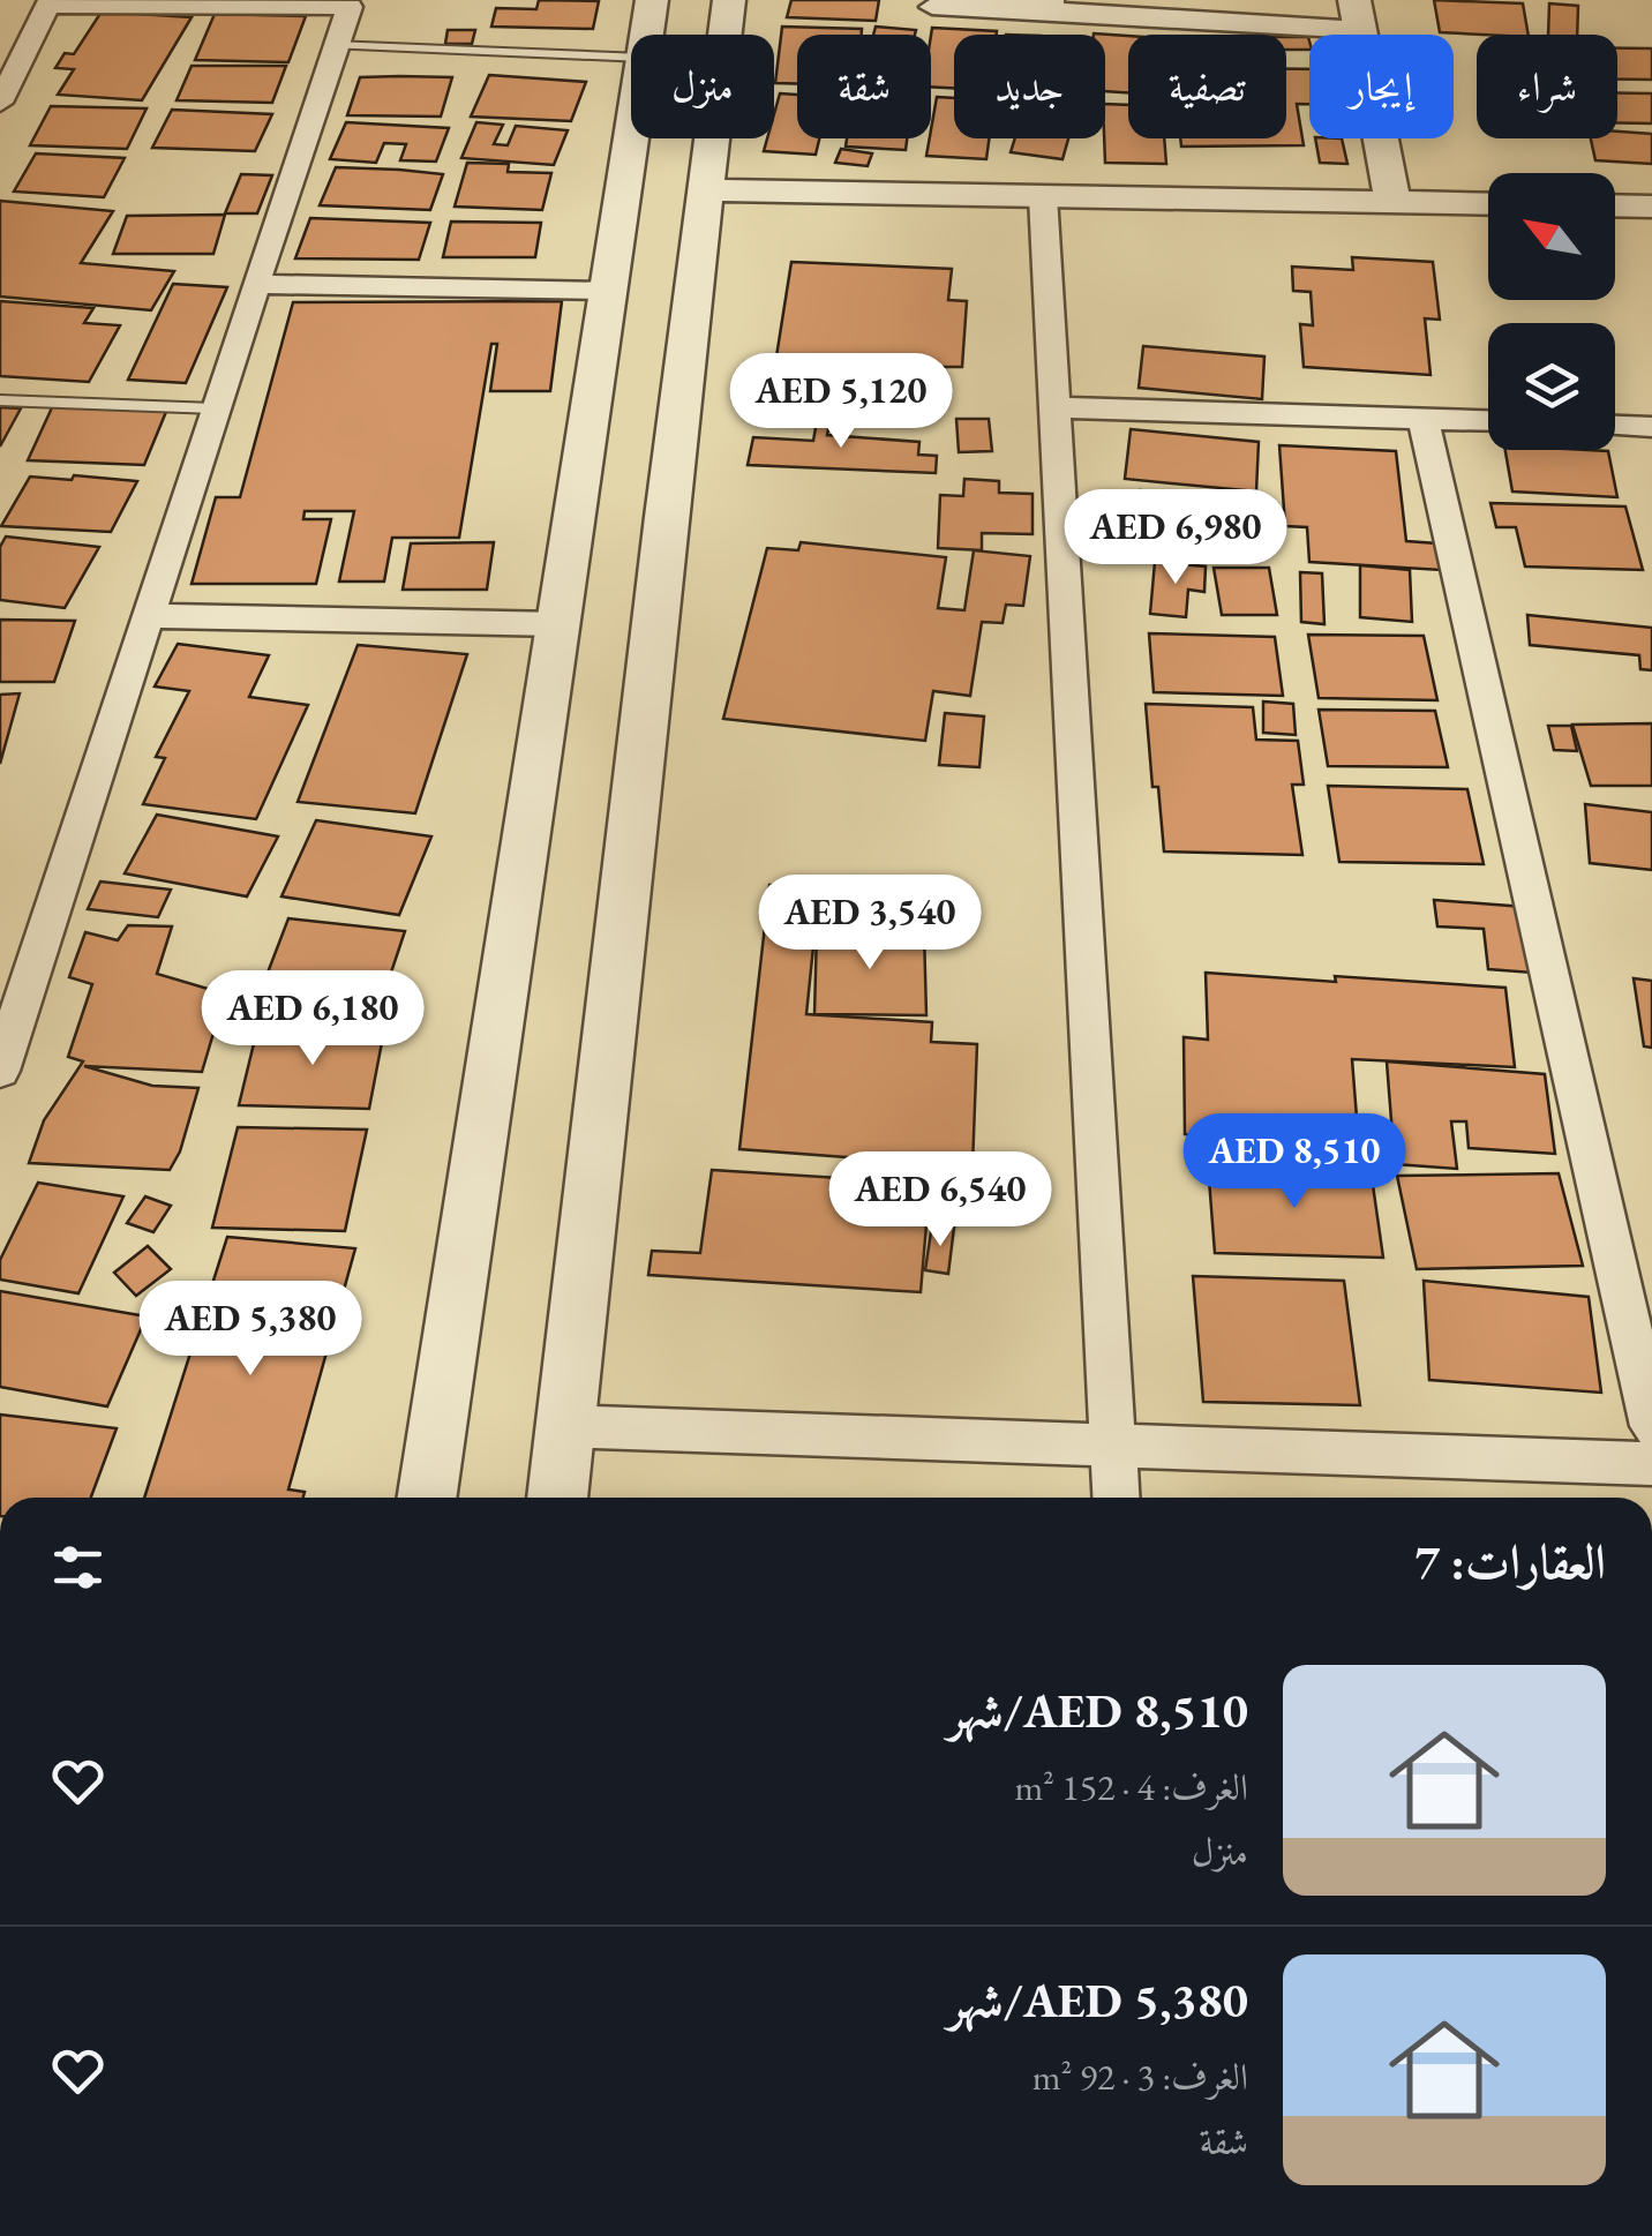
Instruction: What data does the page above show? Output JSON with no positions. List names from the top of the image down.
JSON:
{
  "north": "top left",
  "page": {
    "chip": [
      "شراء",
      "إيجار",
      "تصفية",
      "جديد",
      "شقة",
      "منزل"
    ],
    "price": [
      "AED 5,120",
      "AED 6,980",
      "AED 3,540",
      "AED 6,180",
      "AED 8,510",
      "AED 6,540",
      "AED 5,380"
    ],
    "heading": "العقارات: 7",
    "list": [
      {
        "name": "AED 8,510/شهر",
        "note": "الغرف: 4 · 152 m² · منزل"
      },
      {
        "name": "AED 5,380/شهر",
        "note": "الغرف: 3 · 92 m² · شقة"
      }
    ]
  }
}
